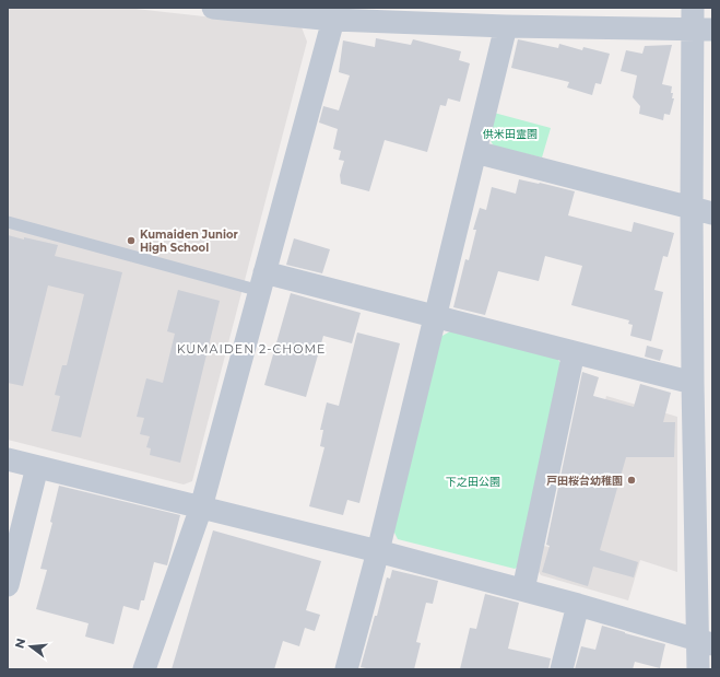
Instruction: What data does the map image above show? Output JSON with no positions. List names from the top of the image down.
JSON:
{
  "districts": ["KUMAIDEN 2-CHOME"],
  "parks": ["供米田霊園", "下之田公園"],
  "places": ["Kumaiden Junior High School", "戸田桜台幼稚園"],
  "north": "left"
}
